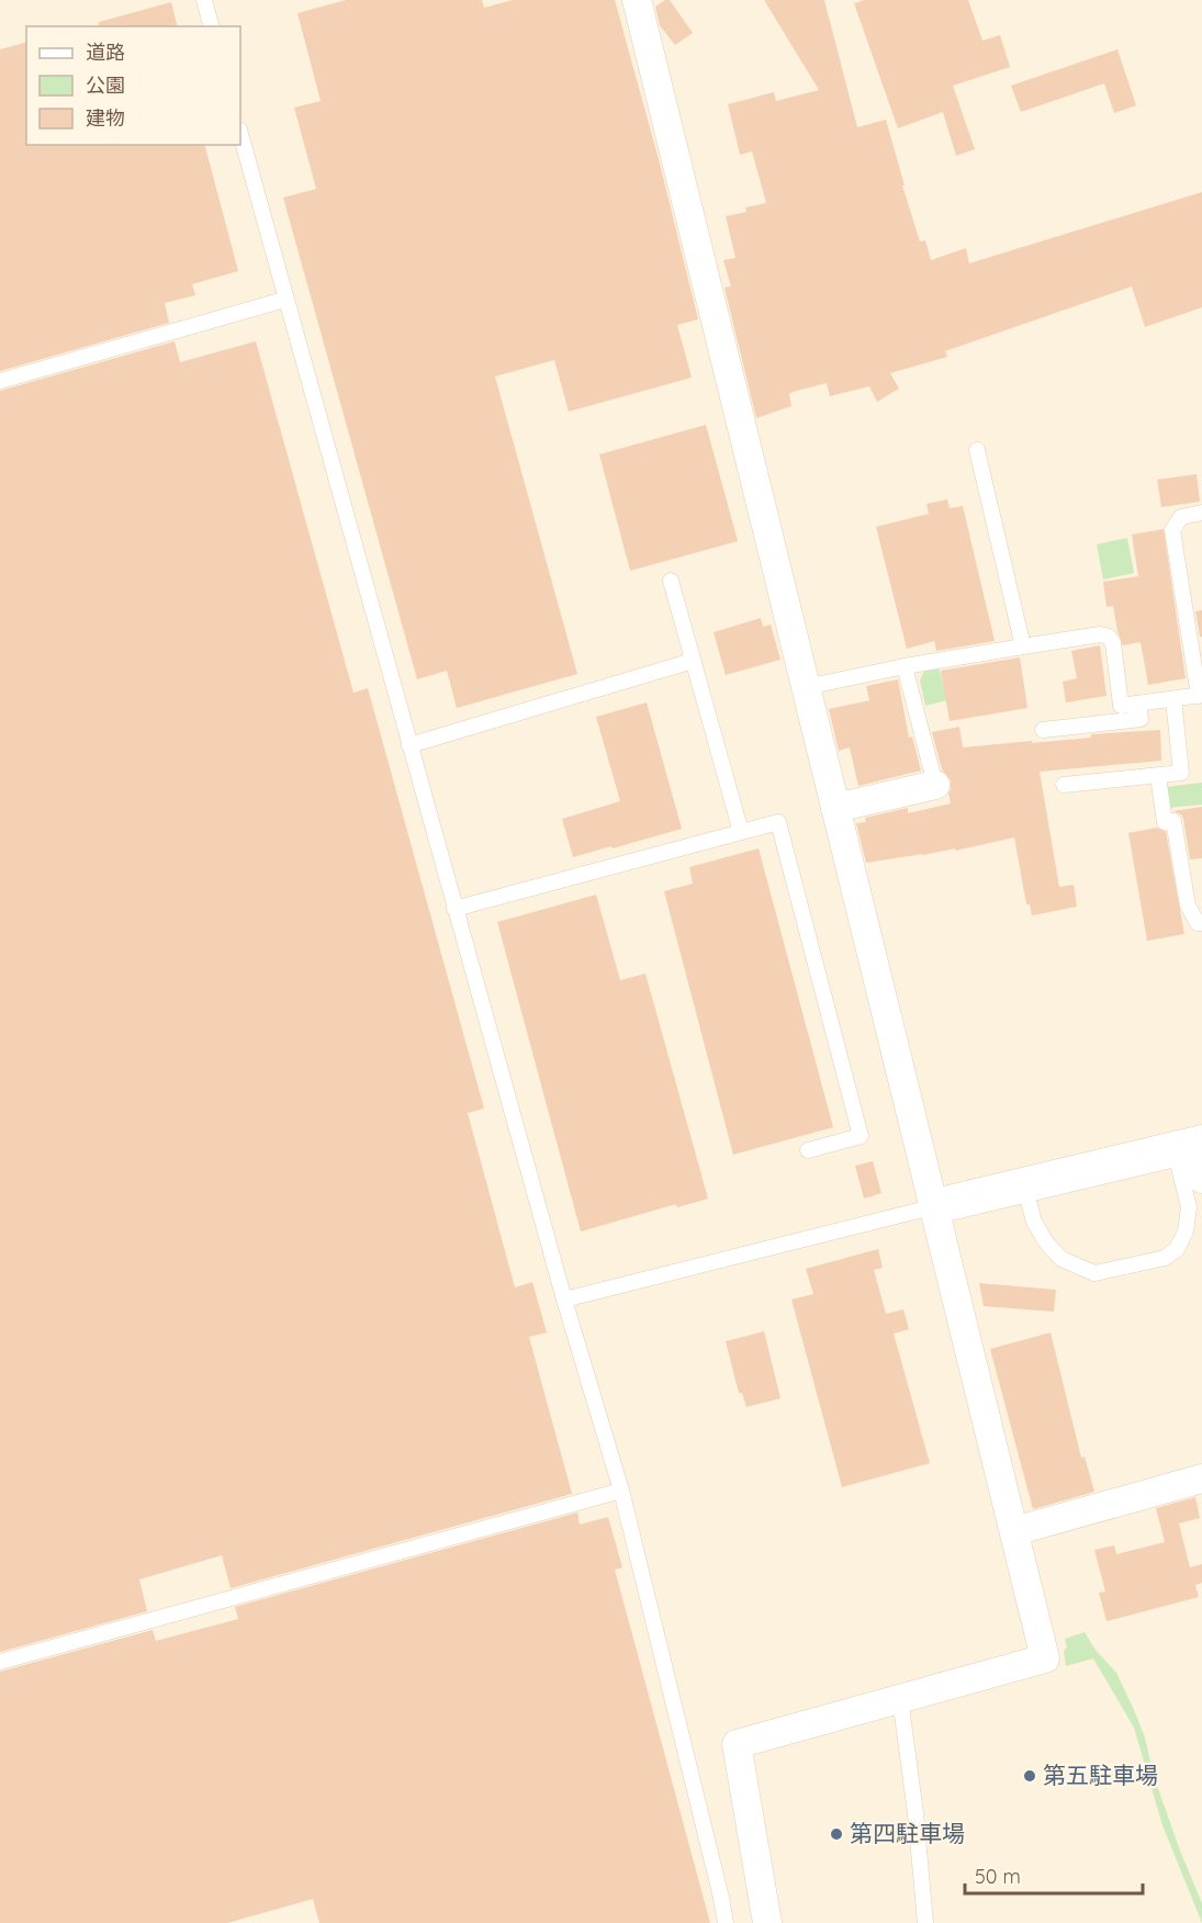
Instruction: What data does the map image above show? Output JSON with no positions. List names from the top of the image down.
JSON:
{
  "places": ["第五駐車場", "第四駐車場"],
  "legend": ["道路", "公園", "建物"],
  "scale_bar": "50 m"
}
